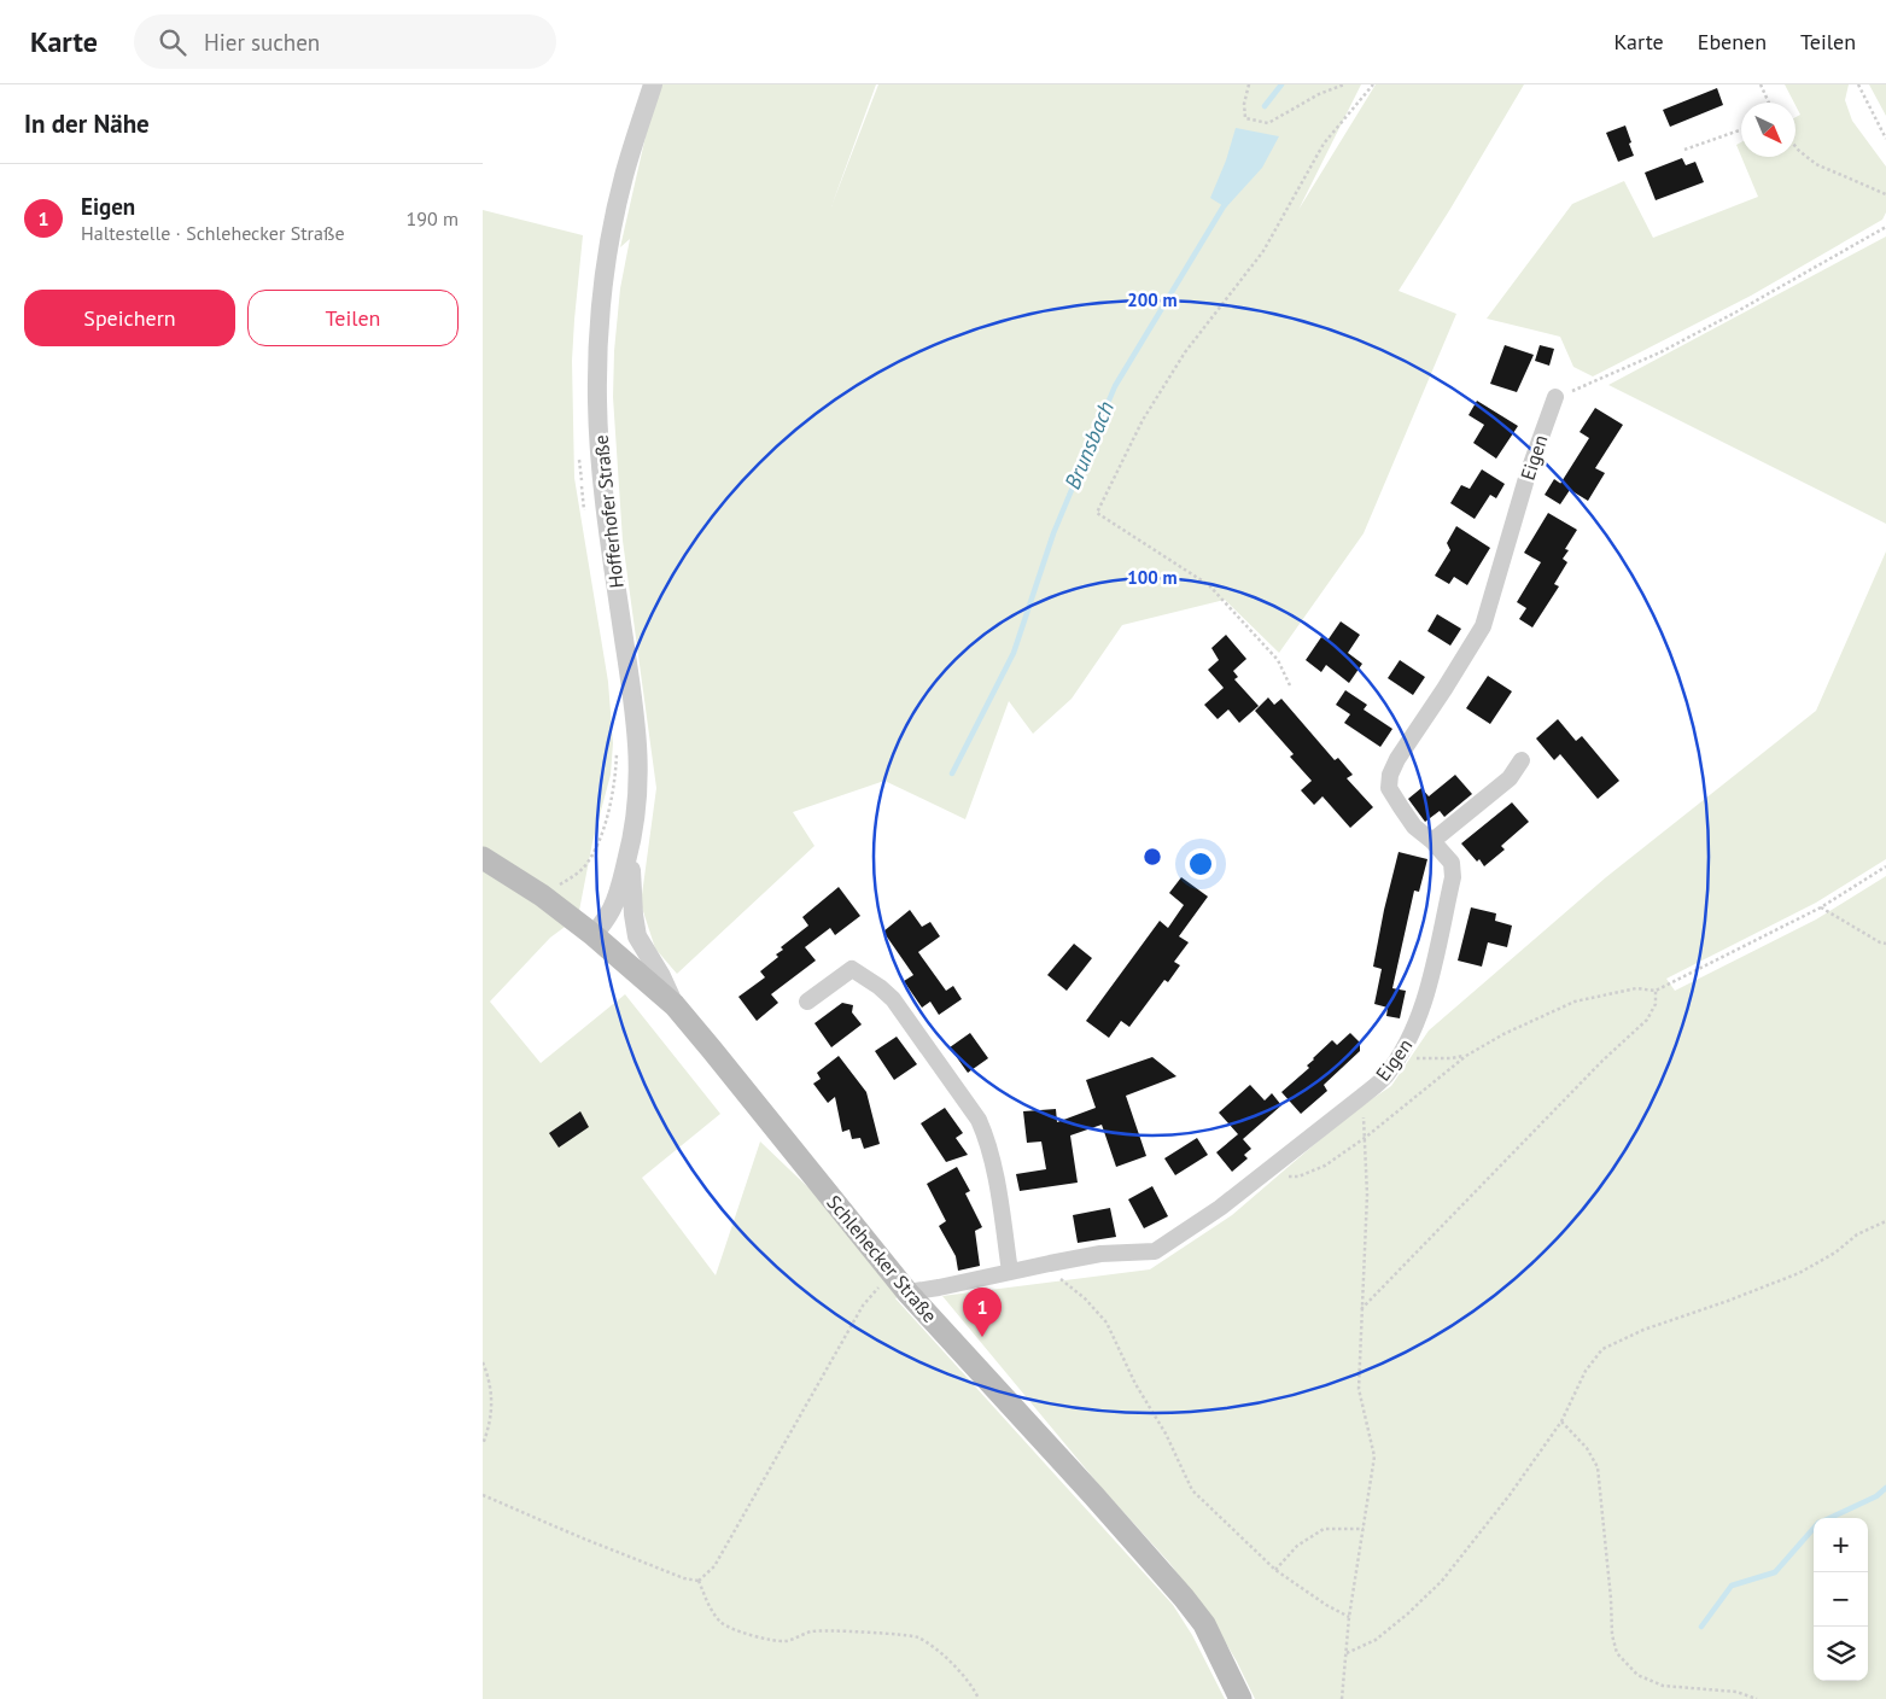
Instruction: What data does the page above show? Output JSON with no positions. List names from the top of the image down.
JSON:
{
  "streets": {
    "main road": ["Schlehecker Straße"],
    "street": ["Eigen", "Hofferhofer Straße"]
  },
  "crossings": [
    ["Eigen", "Schlehecker Straße"],
    ["Hofferhofer Straße", "Schlehecker Straße"]
  ],
  "water": ["Brunsbach"],
  "north": "bottom right",
  "page": {
    "header": "Karte",
    "search": "Hier suchen",
    "nav": ["Karte", "Ebenen", "Teilen"],
    "heading": "In der Nähe",
    "list": [
      {
        "mark": "1",
        "name": "Eigen",
        "note": "Haltestelle · Schlehecker Straße",
        "value": "190 m"
      }
    ],
    "buttons": ["Speichern", "Teilen"],
    "pins": "1",
    "map_buttons": ["+", "−"]
  },
  "rings": ["200 m", "100 m"]
}
